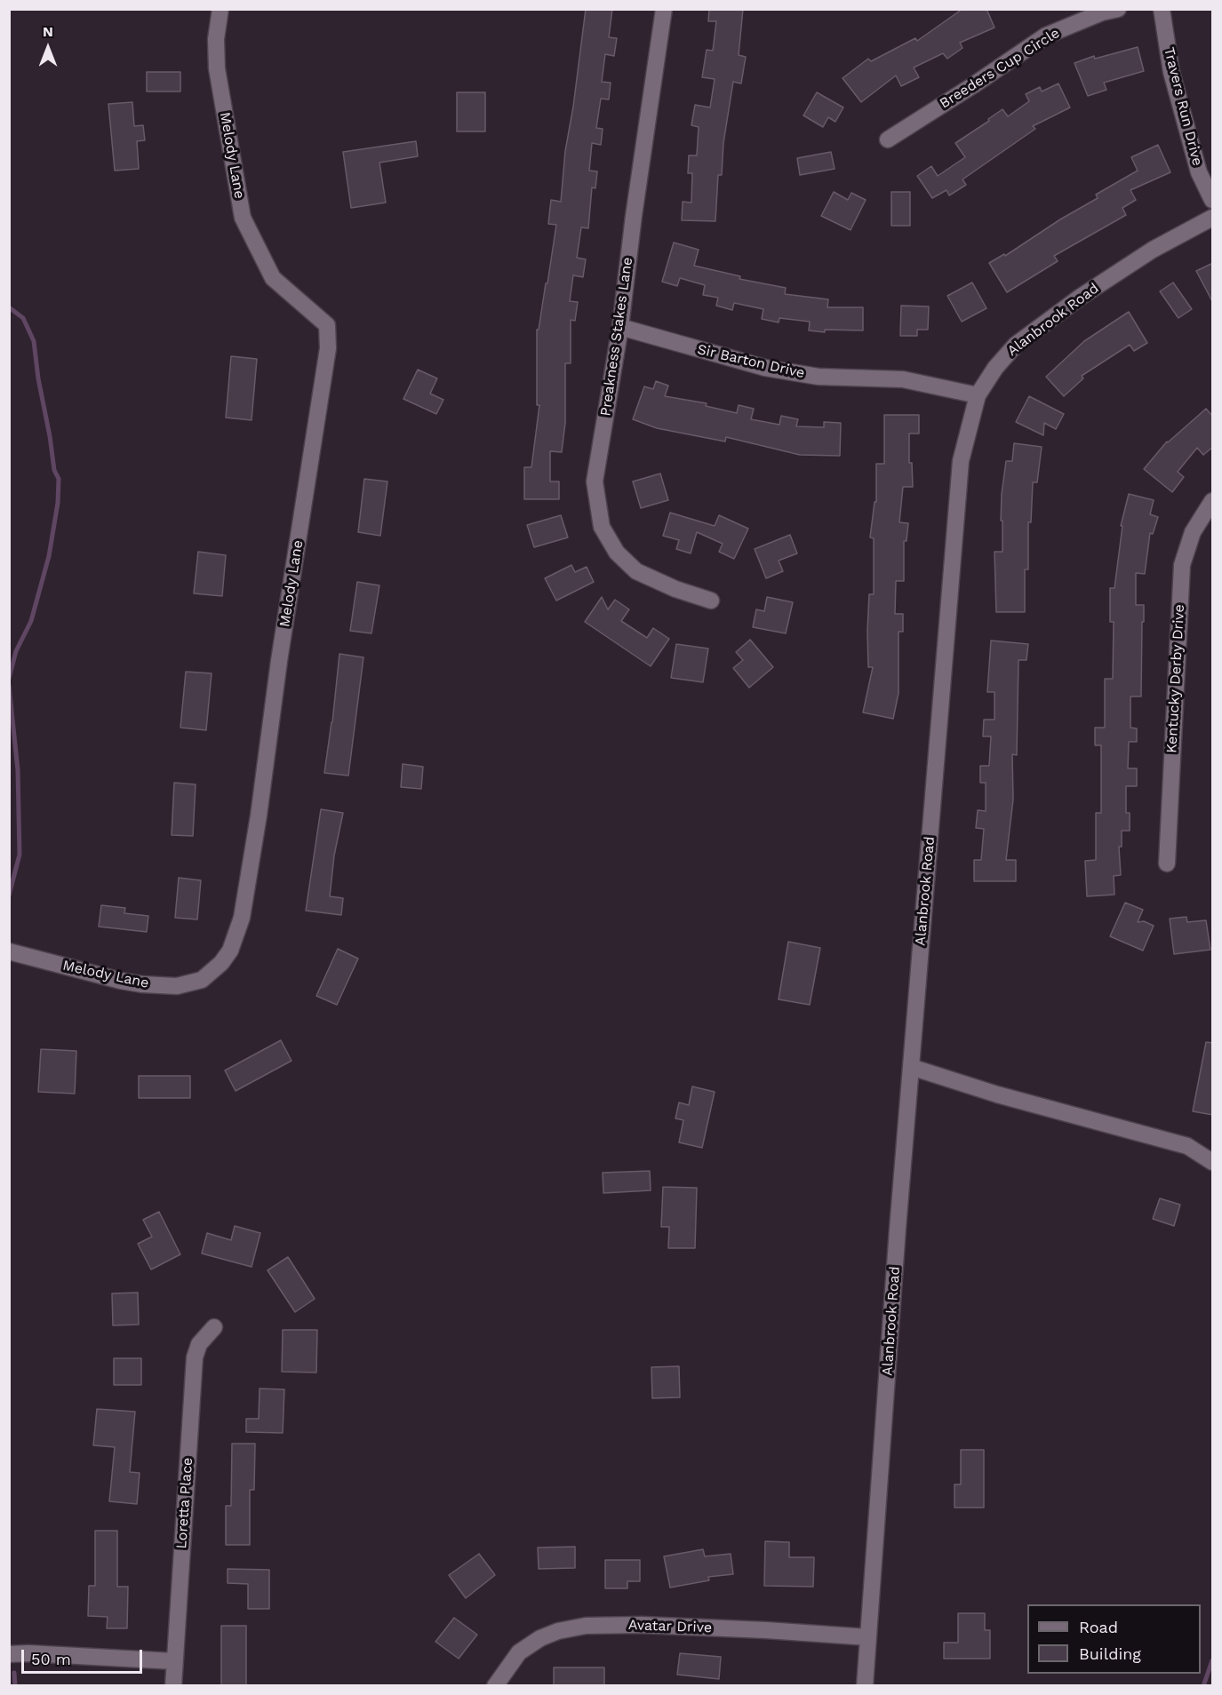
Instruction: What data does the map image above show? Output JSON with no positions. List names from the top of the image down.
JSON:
{
  "streets": {
    "street": [
      "Breeders Cup Circle",
      "Travers Run Drive",
      "Melody Lane",
      "Alanbrook Road",
      "Preakness Stakes Lane",
      "Sir Barton Drive",
      "Kentucky Derby Drive",
      "Loretta Place",
      "Avatar Drive"
    ]
  },
  "crossings": [
    ["Alanbrook Road", "Sir Barton Drive"],
    ["Alanbrook Road", "Avatar Drive"],
    ["Preakness Stakes Lane", "Sir Barton Drive"]
  ],
  "legend": ["Road", "Building"],
  "scale_bar": "50 m",
  "north": "top"
}
